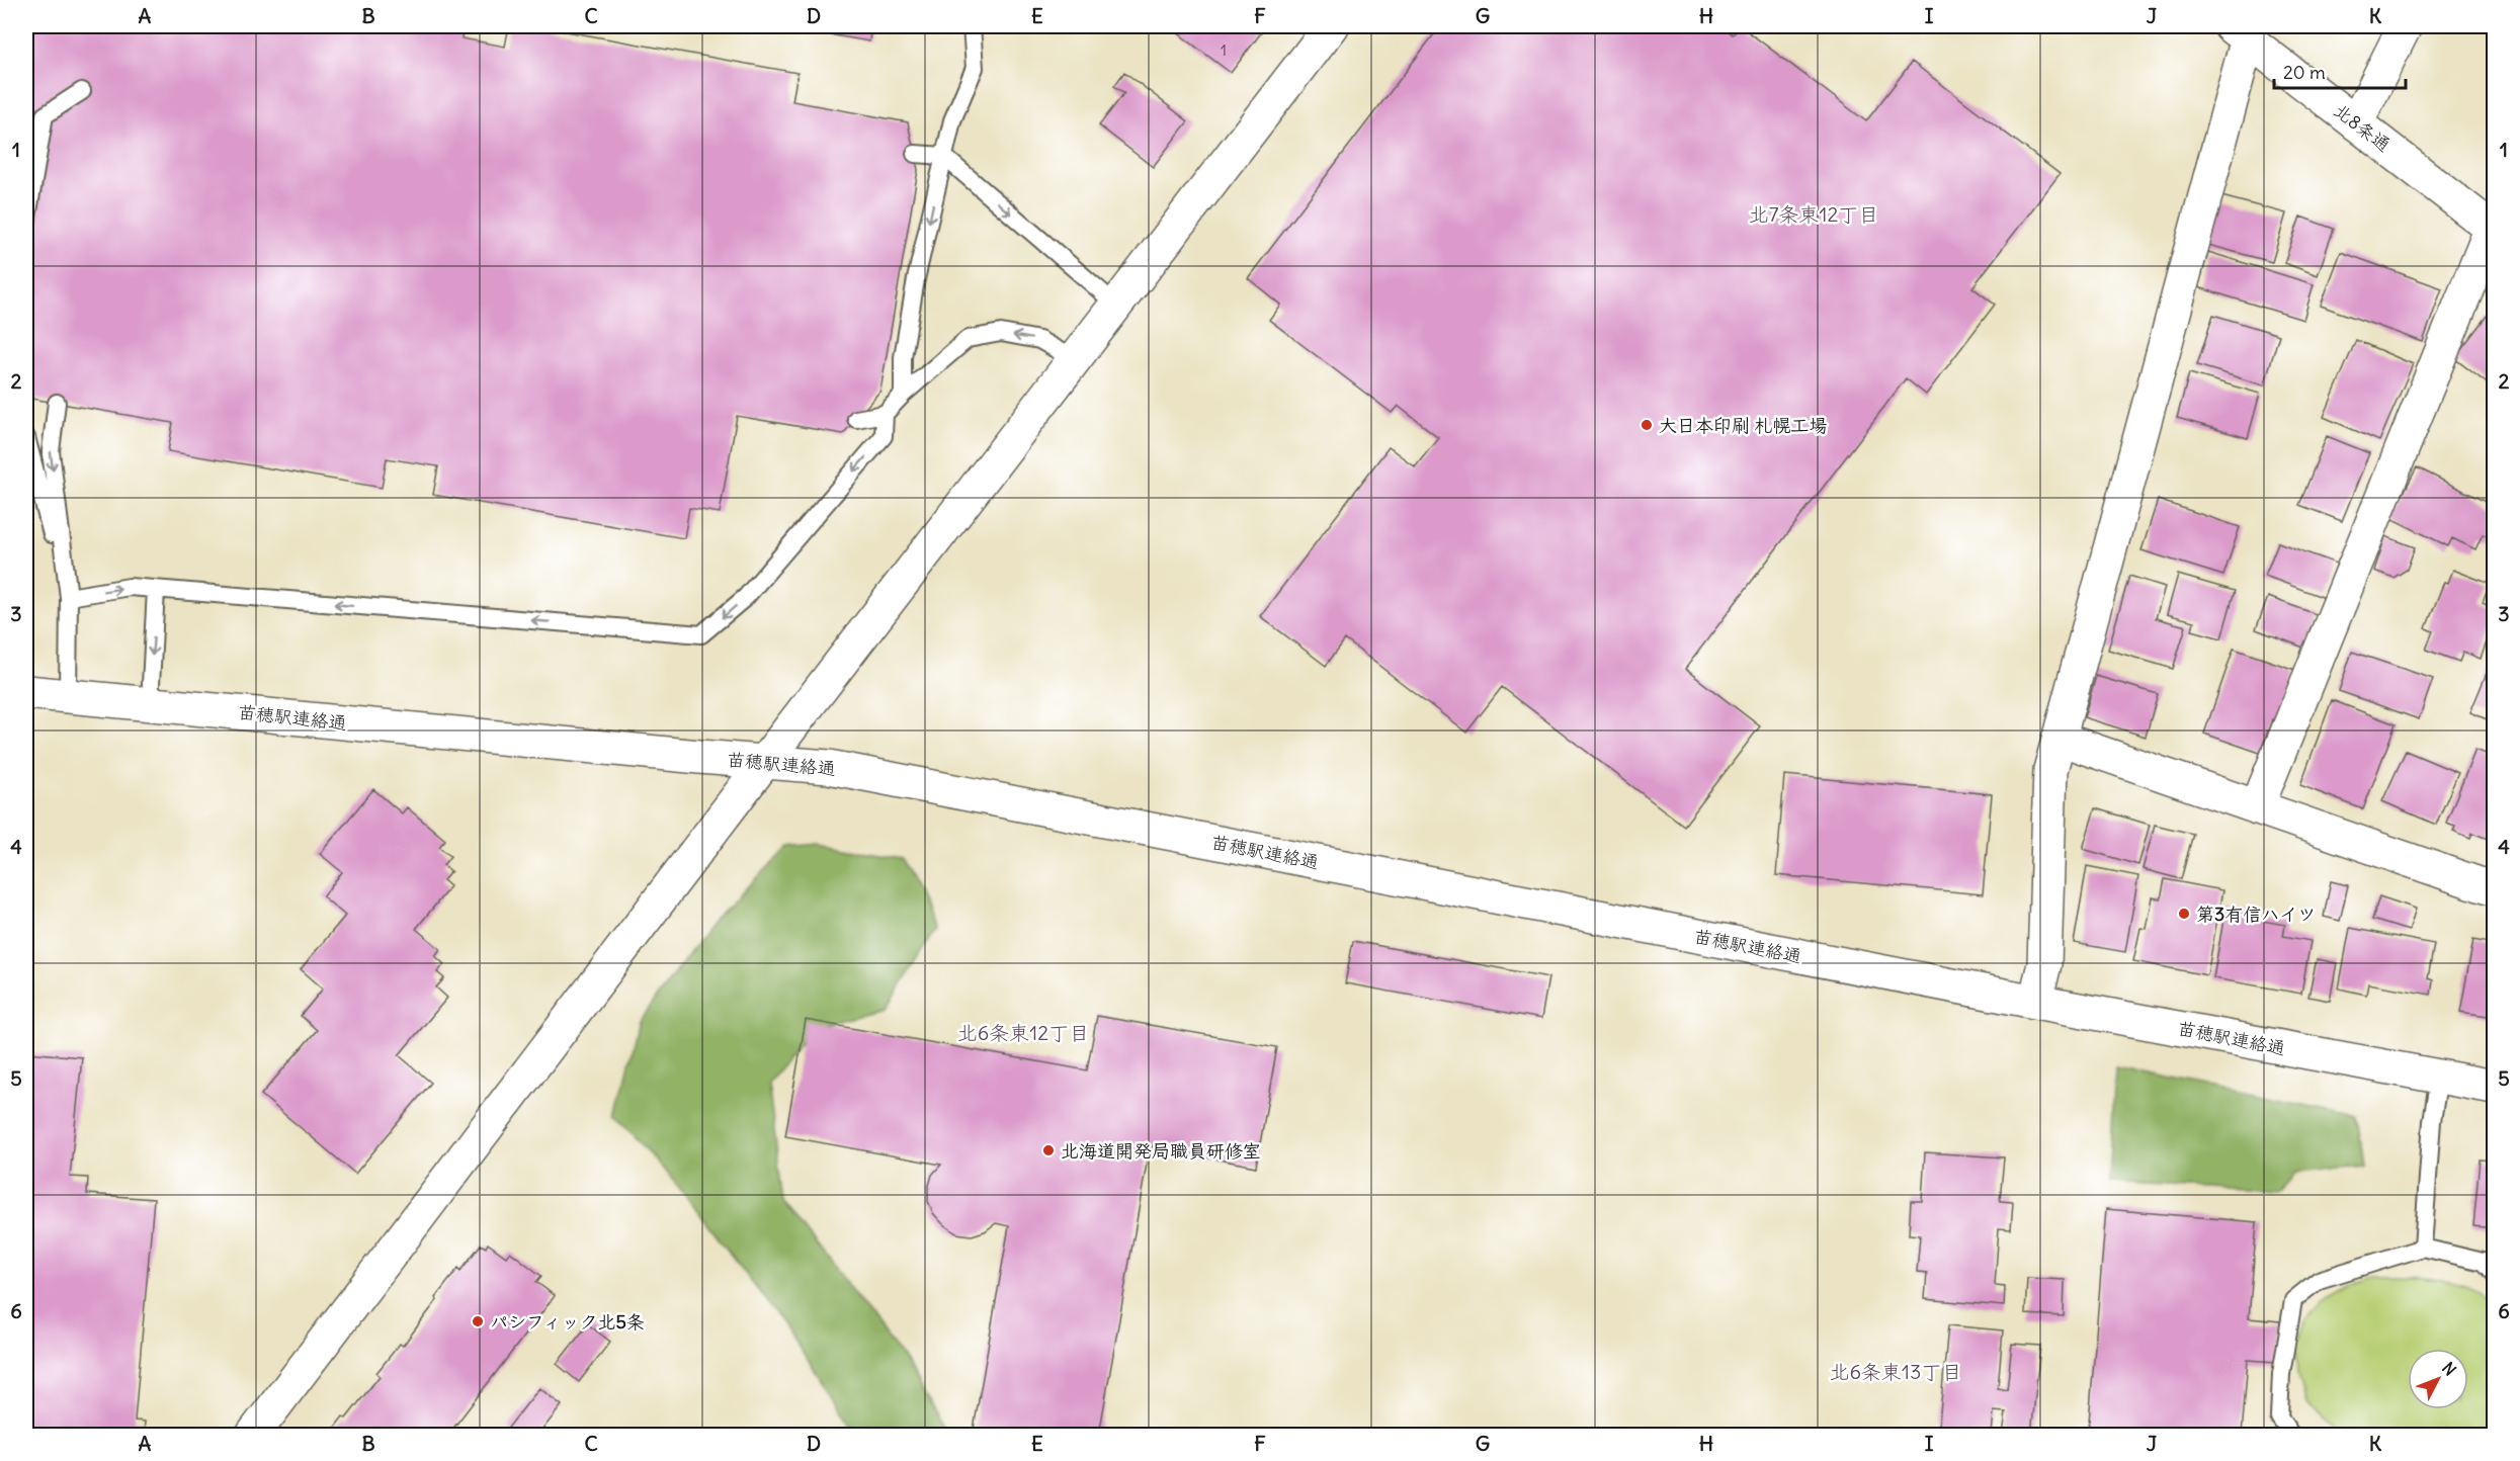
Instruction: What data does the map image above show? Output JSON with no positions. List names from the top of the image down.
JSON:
{
  "streets": {
    "street": ["北8条通", "苗穂駅連絡通"]
  },
  "districts": ["北7条東12丁目", "北6条東12丁目", "北6条東13丁目"],
  "places": [
    "大日本印刷 札幌工場",
    "第3有信ハイツ",
    "北海道開発局職員研修室",
    "パシフィック北5条"
  ],
  "house_numbers": ["1"],
  "scale_bar": "20 m",
  "north": "top right",
  "grid": {
    "columns": [
      "A",
      "B",
      "C",
      "D",
      "E",
      "F",
      "G",
      "H",
      "I",
      "J",
      "K"
    ],
    "rows": [
      "1",
      "2",
      "3",
      "4",
      "5",
      "6"
    ]
  }
}
